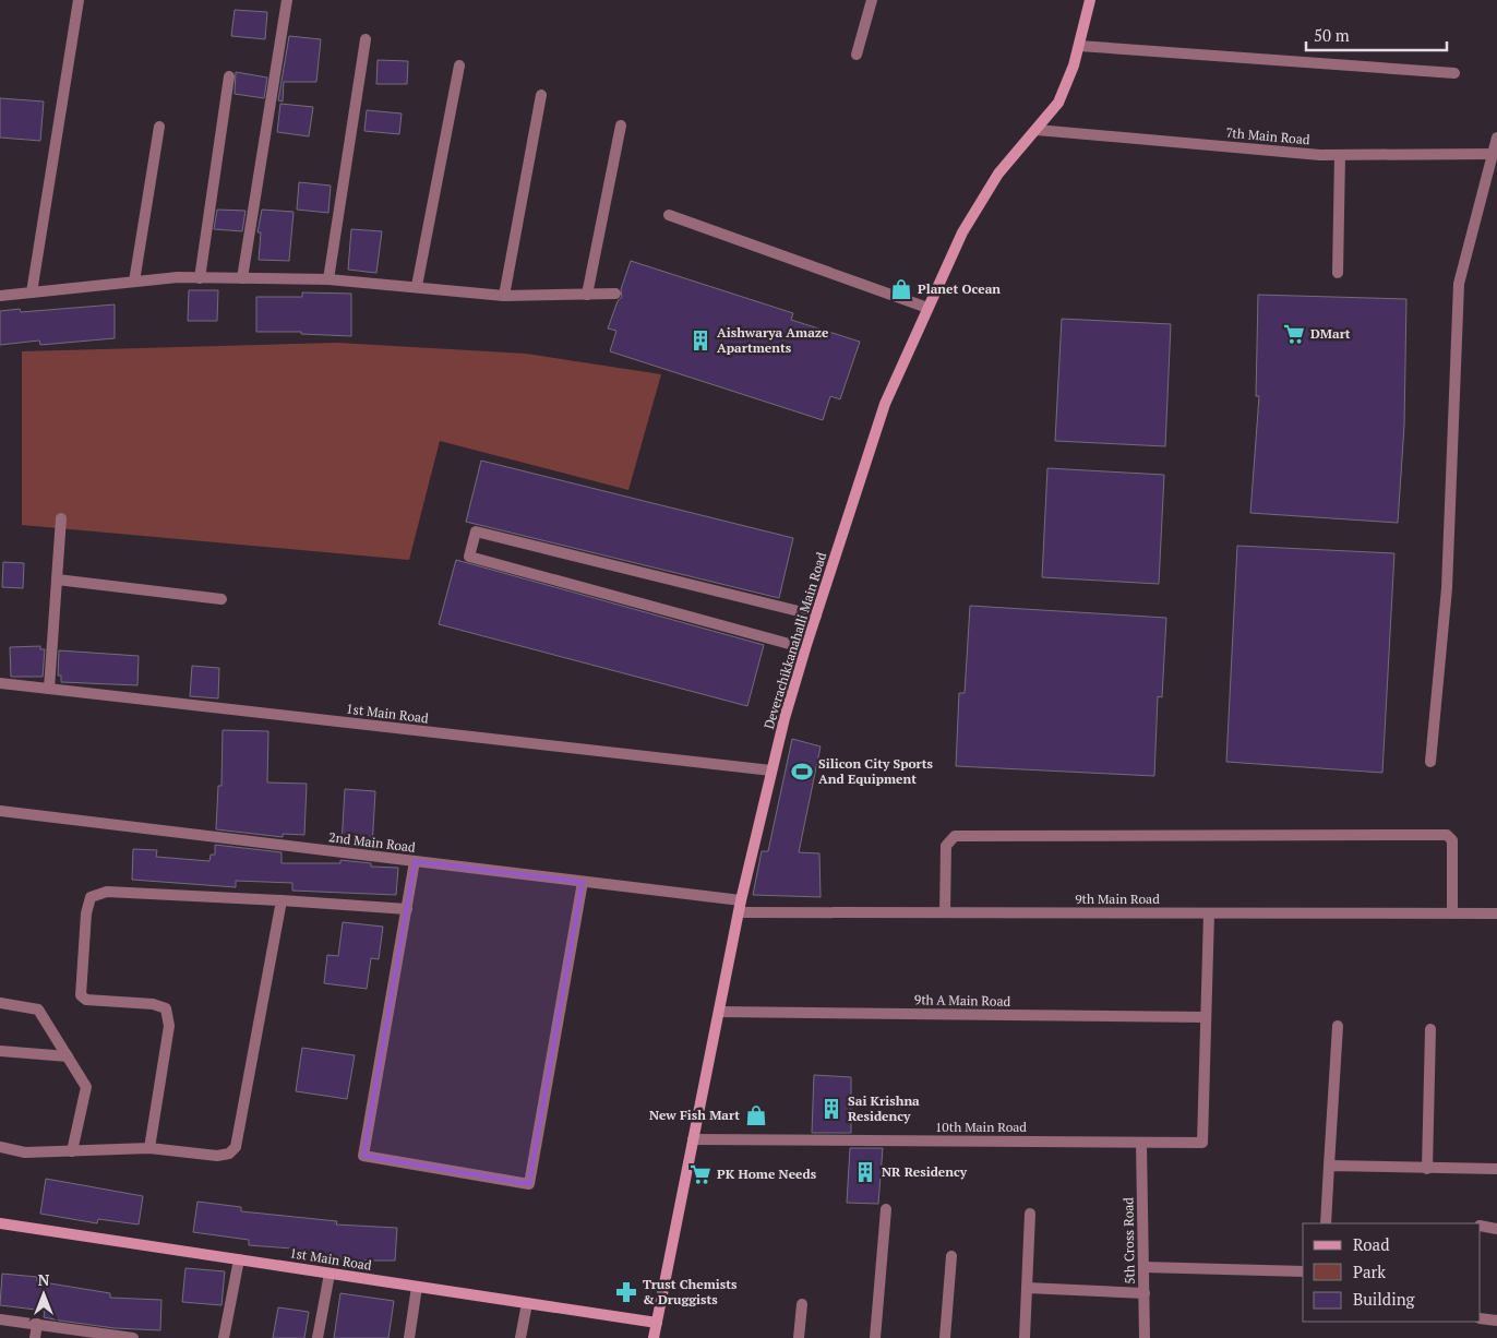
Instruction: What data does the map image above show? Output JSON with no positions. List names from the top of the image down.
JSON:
{
  "streets": {
    "street": [
      "7th Main Road",
      "Deverachikkanahalli Main Road",
      "1st Main Road",
      "2nd Main Road",
      "9th Main Road",
      "9th A Main Road",
      "10th Main Road",
      "5th Cross Road"
    ]
  },
  "crossings": [
    ["7th Main Road", "Deverachikkanahalli Main Road"],
    ["Deverachikkanahalli Main Road", "1st Main Road"],
    ["Deverachikkanahalli Main Road", "2nd Main Road"],
    ["Deverachikkanahalli Main Road", "9th Main Road"],
    ["Deverachikkanahalli Main Road", "9th A Main Road"],
    ["Deverachikkanahalli Main Road", "10th Main Road"],
    ["2nd Main Road", "9th Main Road"],
    ["9th A Main Road", "10th Main Road"],
    ["10th Main Road", "5th Cross Road"]
  ],
  "places": {
    "shop": ["Planet Ocean", "New Fish Mart"],
    "supermarket": ["DMart", "PK Home Needs"],
    "building": ["Aishwarya Amaze Apartments", "Sai Krishna Residency", "NR Residency"],
    "sports": ["Silicon City Sports And Equipment"],
    "pharmacy": ["Trust Chemists & Druggists"]
  },
  "legend": ["Road", "Park", "Building"],
  "scale_bar": "50 m",
  "north": "top"
}
